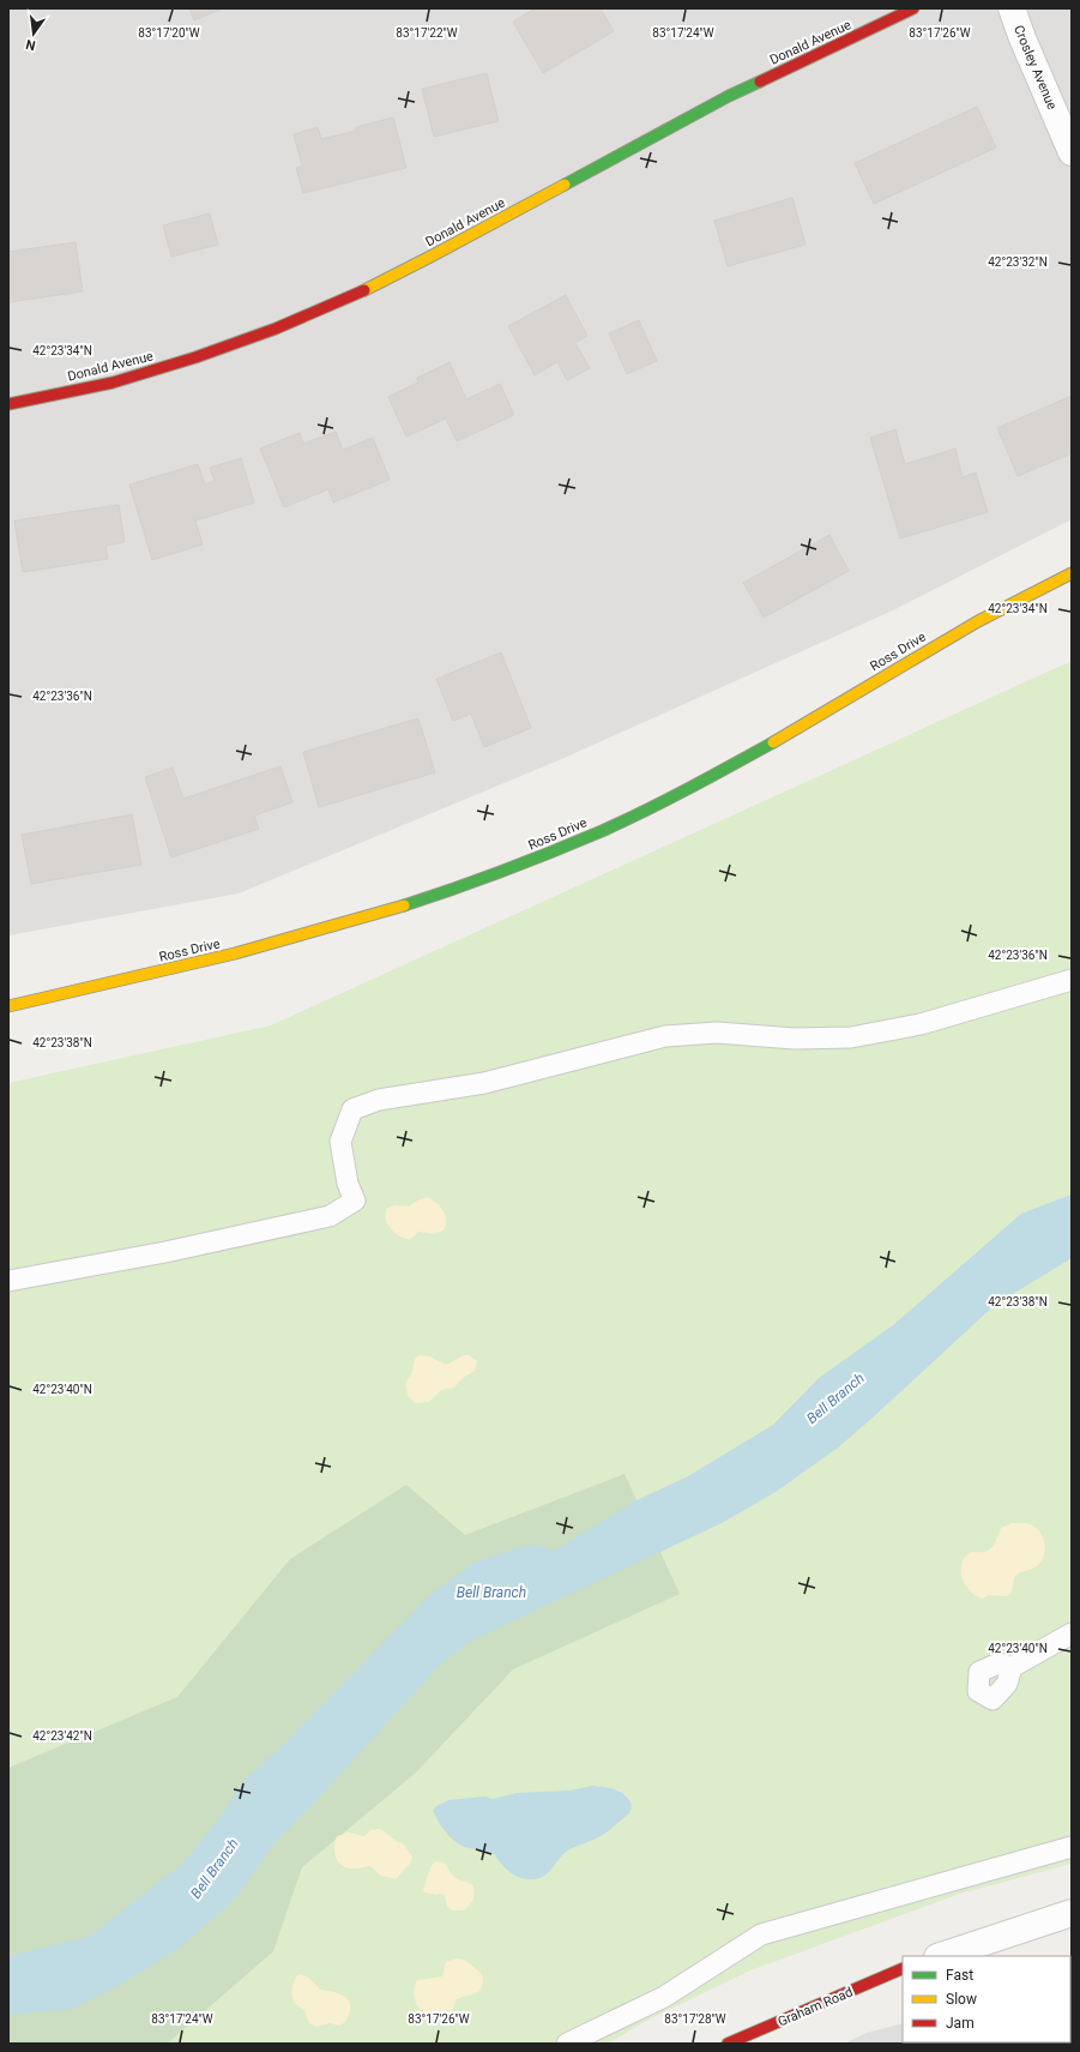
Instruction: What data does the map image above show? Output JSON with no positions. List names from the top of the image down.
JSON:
{
  "streets": {
    "street": [
      "Donald Avenue",
      "Crosley Avenue",
      "Ross Drive",
      "Graham Road"
    ]
  },
  "water": ["Bell Branch"],
  "legend": ["Fast", "Slow", "Jam"],
  "north": "bottom",
  "coordinates": [
    "83°17'22\"W",
    "83°17'20\"W",
    "83°17'24\"W",
    "83°17'26\"W",
    "42°23'32\"N",
    "42°23'34\"N",
    "42°23'36\"N",
    "42°23'38\"N",
    "42°23'40\"N",
    "42°23'42\"N",
    "83°17'28\"W"
  ]
}
